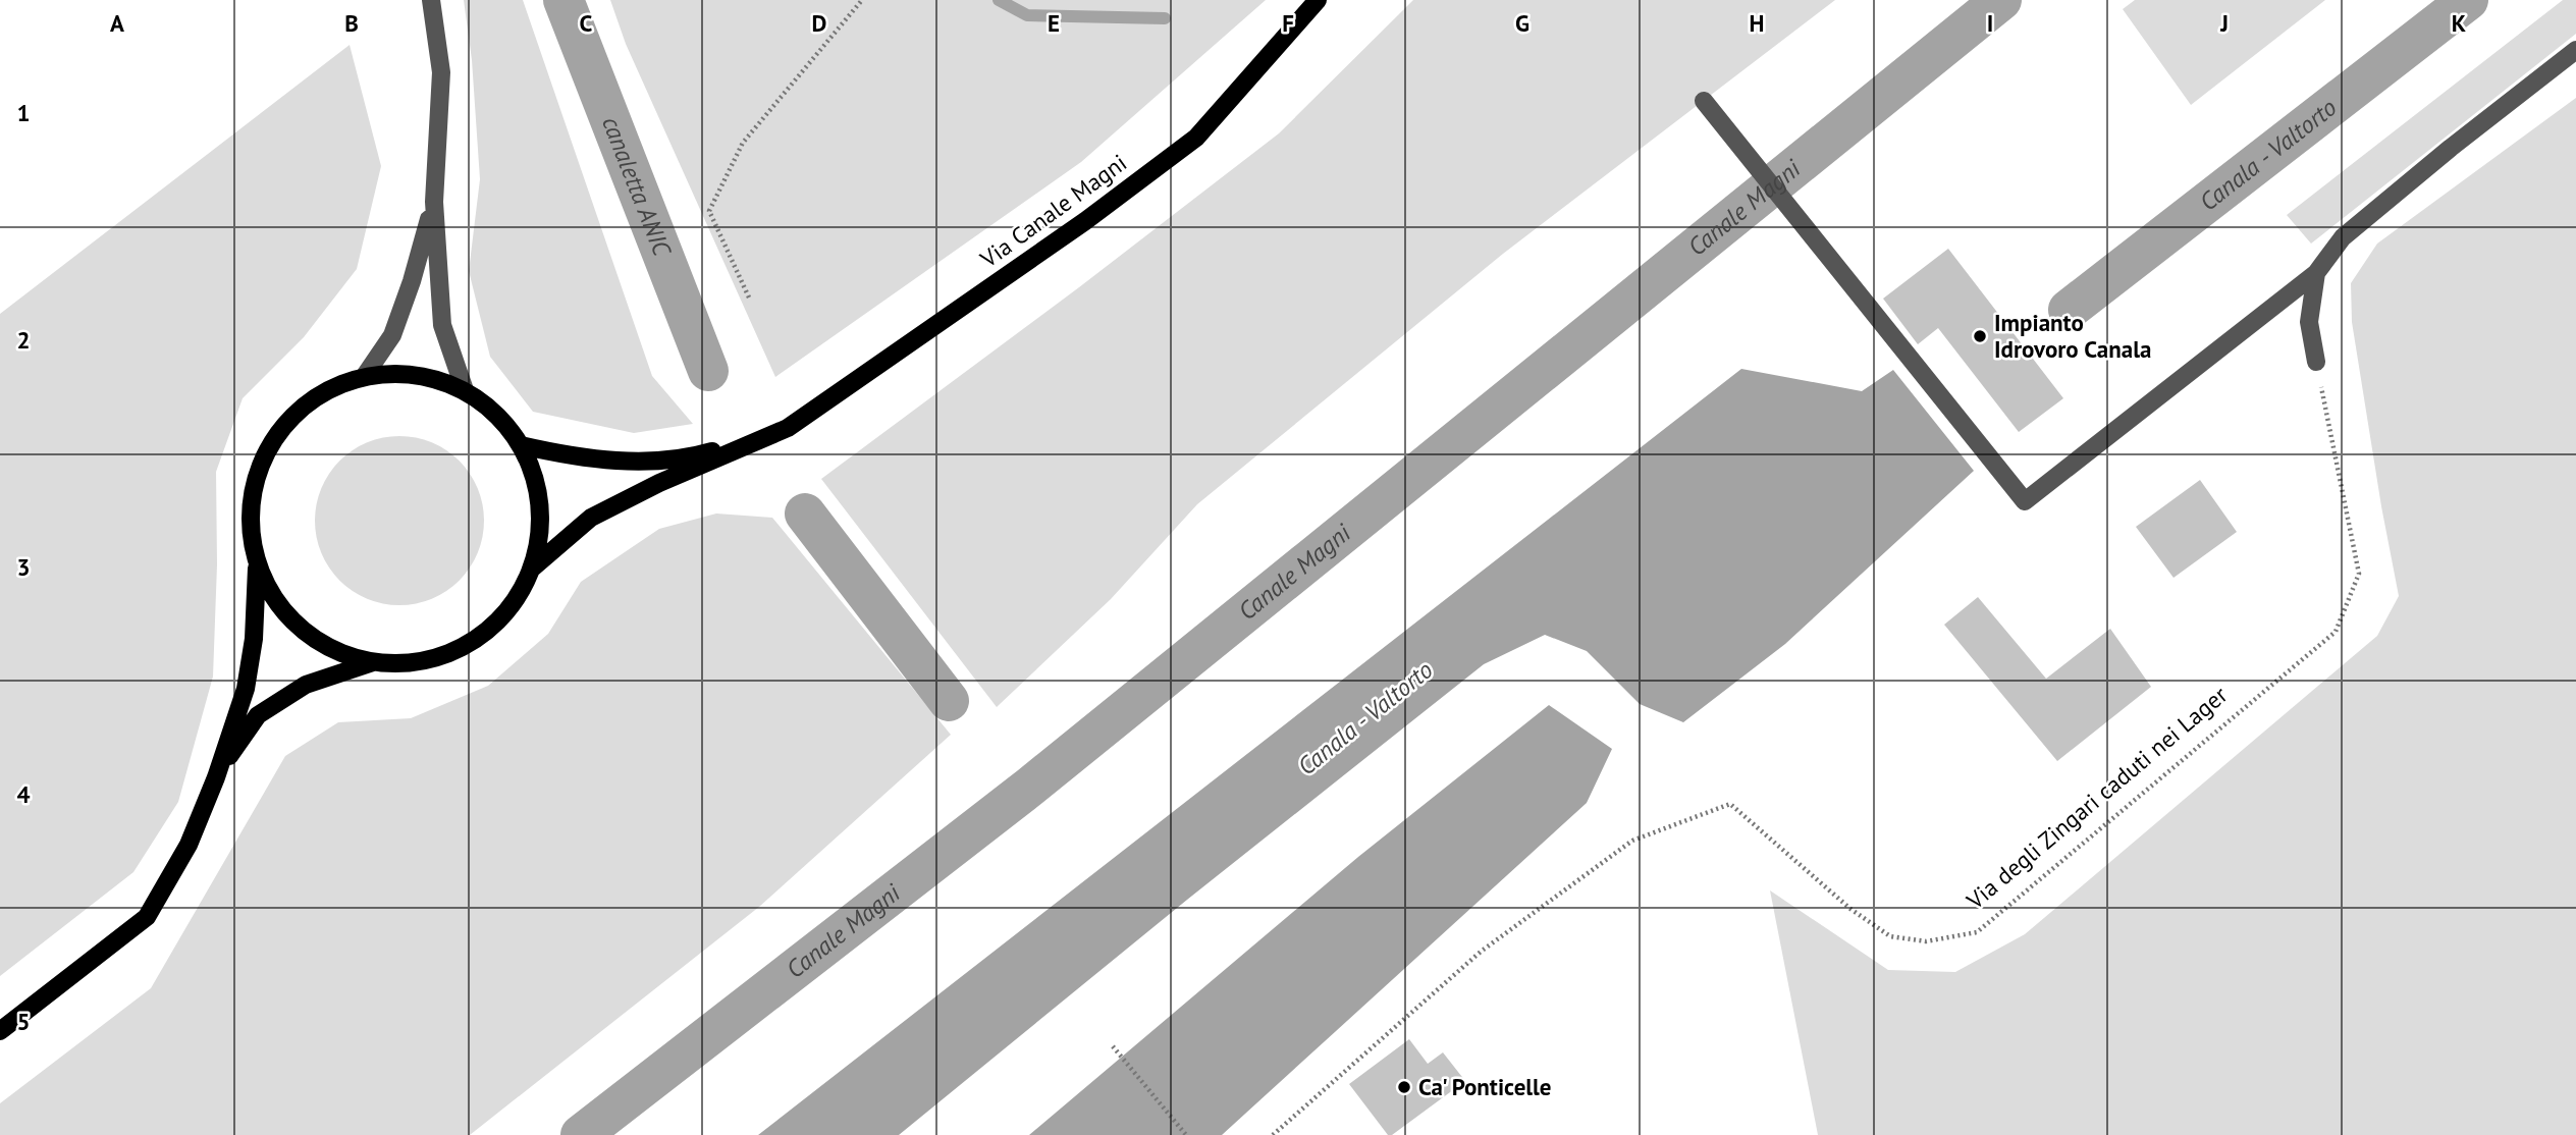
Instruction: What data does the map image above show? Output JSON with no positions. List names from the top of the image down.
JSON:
{
  "streets": {
    "main road": ["Via Canale Magni"],
    "path": ["Via degli Zingari caduti nei Lager"]
  },
  "water": ["Canala - Valtorto", "canaletta ANIC", "Canale Magni"],
  "places": ["Impianto Idrovoro Canala", "Ca' Ponticelle"],
  "grid": {
    "columns": [
      "A",
      "B",
      "C",
      "D",
      "E",
      "F",
      "G",
      "H",
      "I",
      "J",
      "K"
    ],
    "rows": [
      "1",
      "2",
      "3",
      "4",
      "5"
    ]
  }
}
